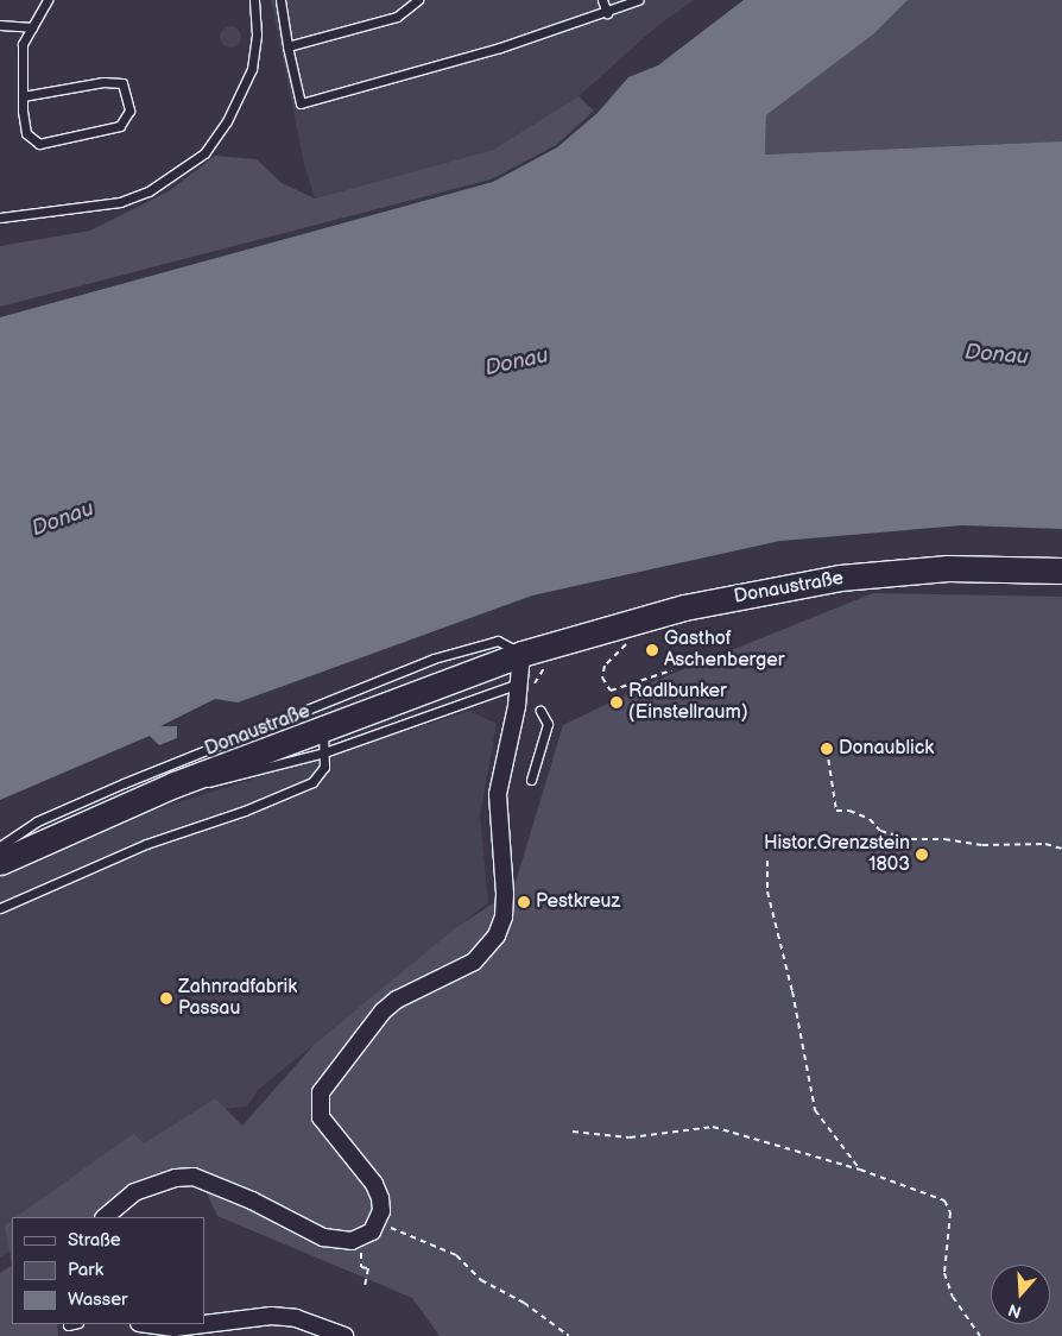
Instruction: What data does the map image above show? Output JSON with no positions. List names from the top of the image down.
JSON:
{
  "streets": {
    "main road": ["Donaustraße"]
  },
  "water": ["Donau"],
  "places": [
    "Gasthof Aschenberger",
    "Radlbunker (Einstellraum)",
    "Donaublick",
    "Histor.Grenzstein 1803",
    "Pestkreuz",
    "Zahnradfabrik Passau"
  ],
  "legend": ["Straße", "Park", "Wasser"],
  "north": "bottom"
}
